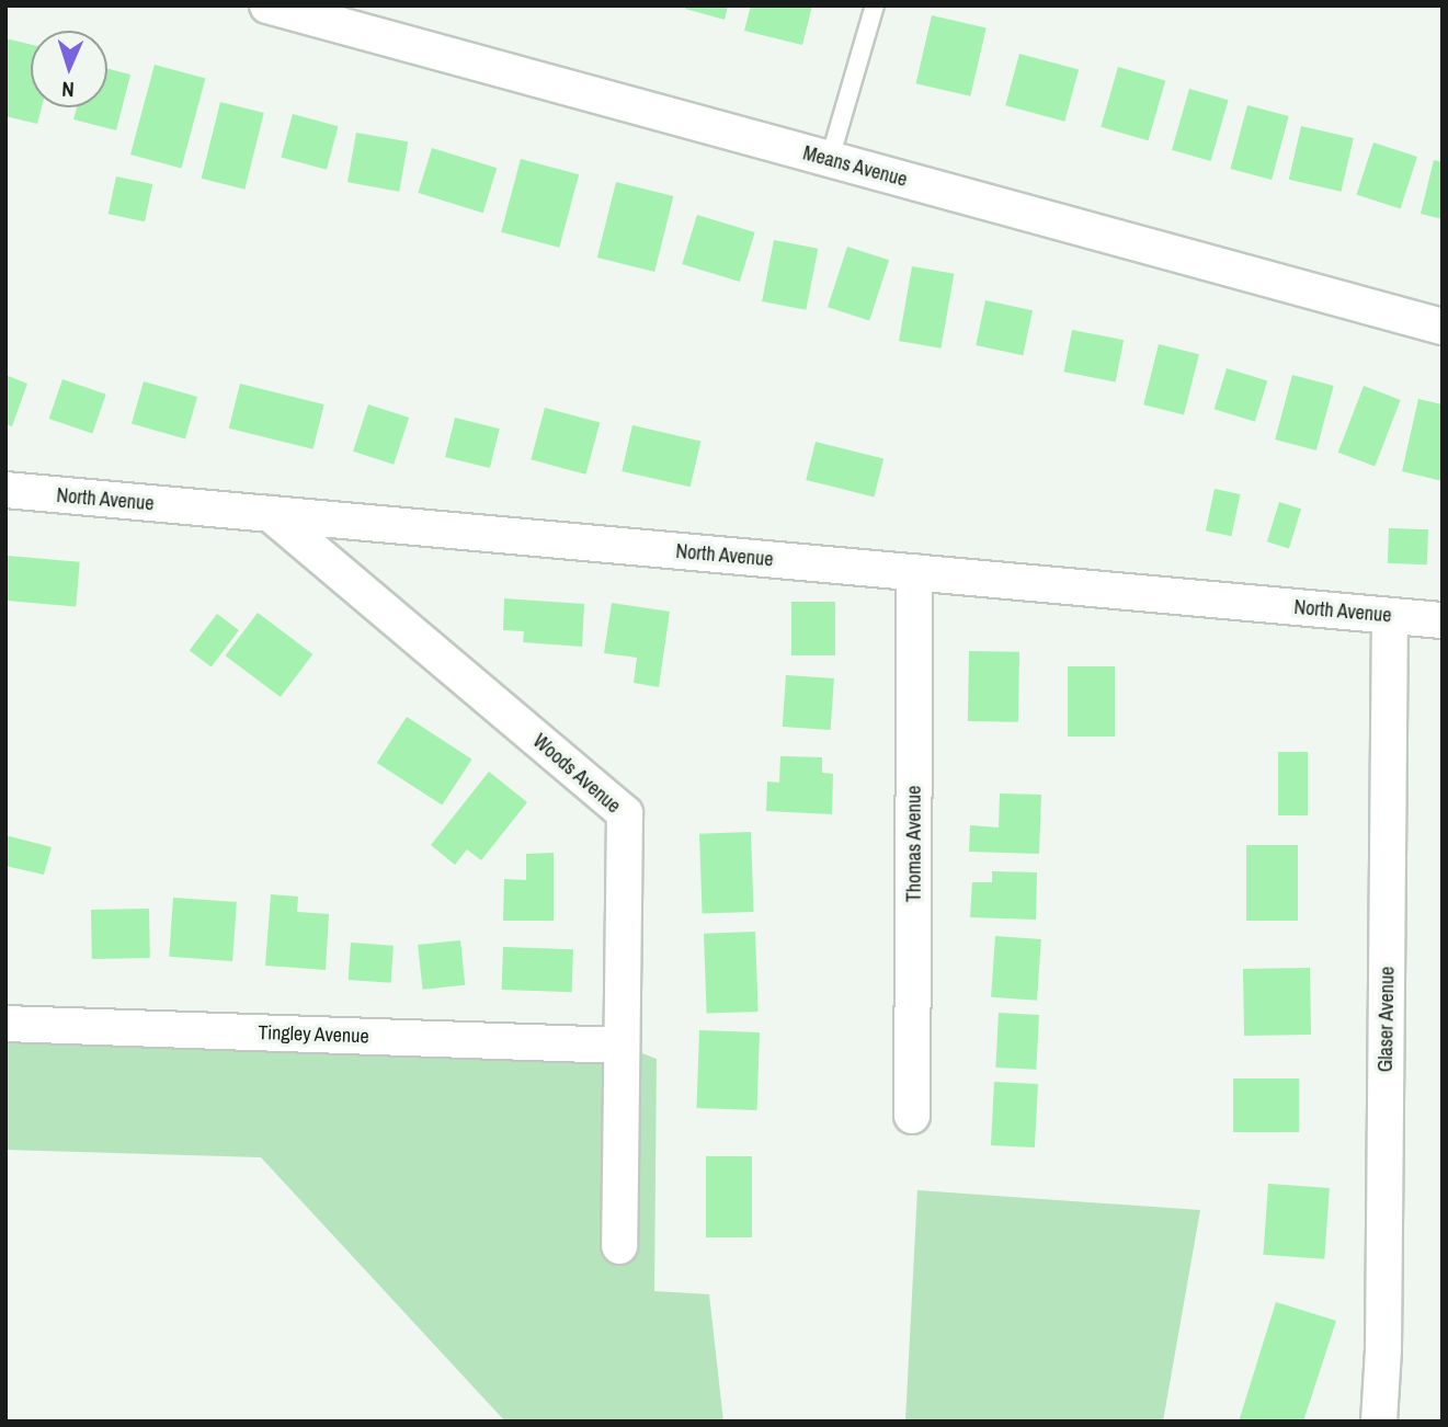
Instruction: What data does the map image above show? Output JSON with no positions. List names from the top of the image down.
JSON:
{
  "streets": {
    "street": [
      "Means Avenue",
      "North Avenue",
      "Woods Avenue",
      "Thomas Avenue",
      "Glaser Avenue",
      "Tingley Avenue"
    ]
  },
  "crossings": [
    ["North Avenue", "Woods Avenue"],
    ["North Avenue", "Thomas Avenue"],
    ["North Avenue", "Glaser Avenue"],
    ["Woods Avenue", "Tingley Avenue"]
  ],
  "north": "bottom"
}
